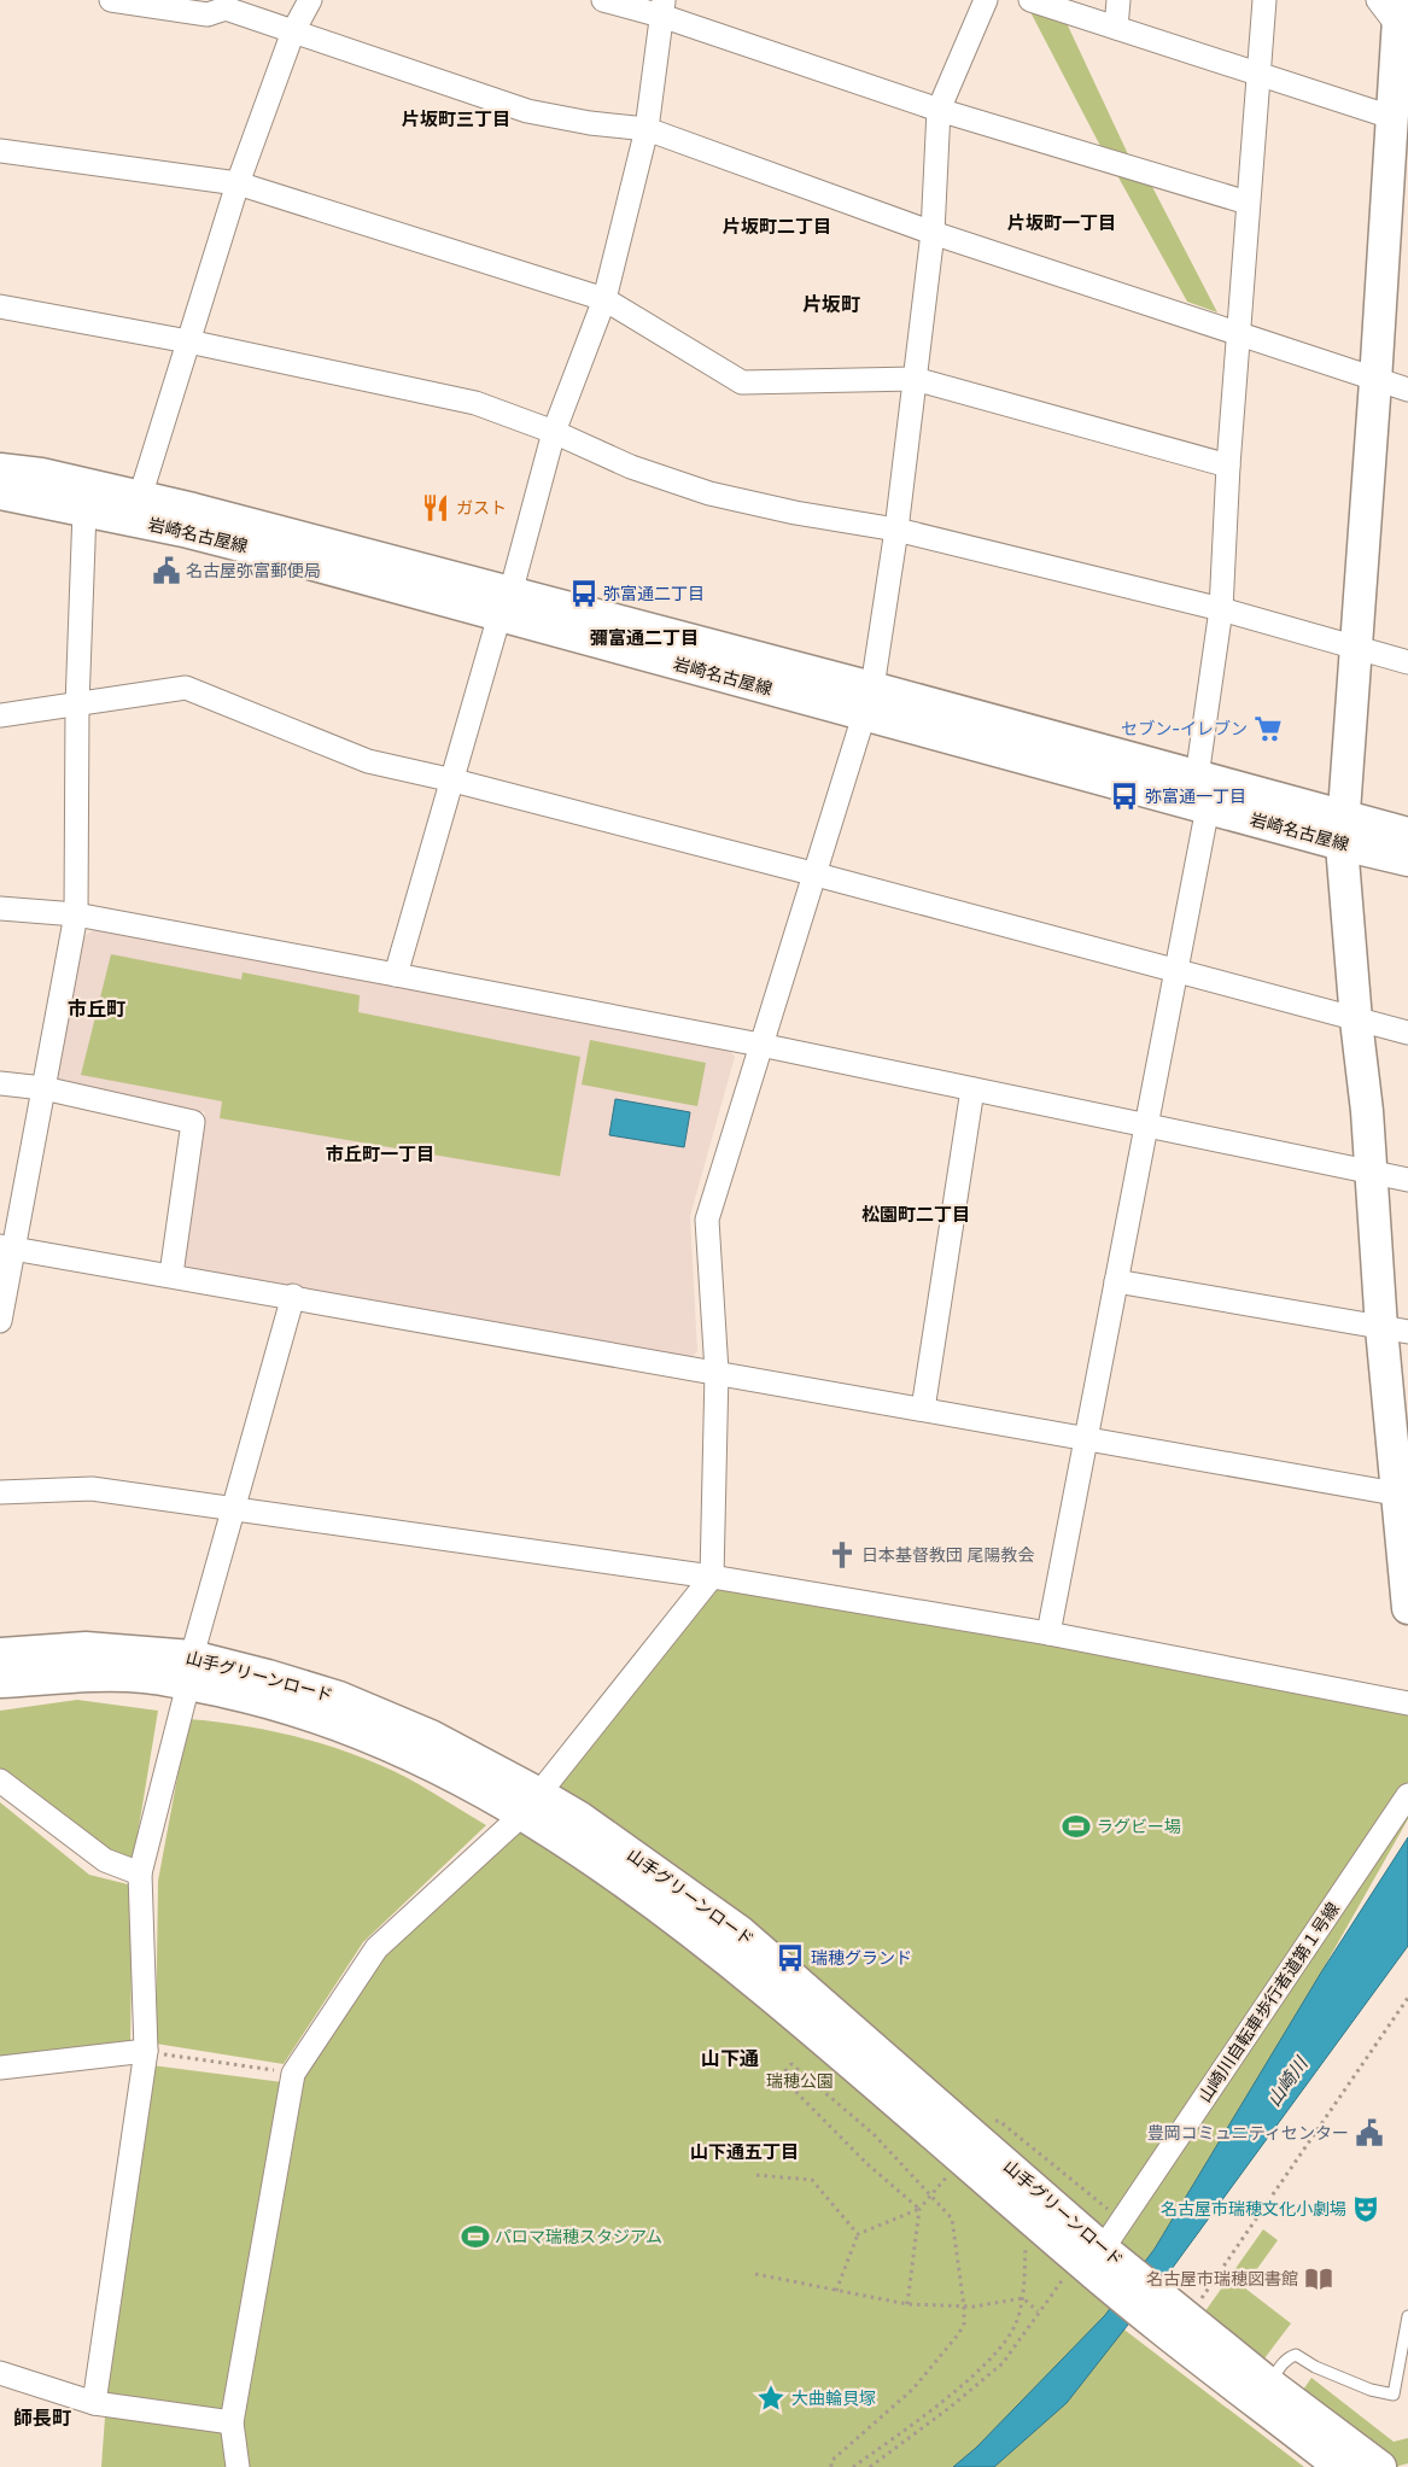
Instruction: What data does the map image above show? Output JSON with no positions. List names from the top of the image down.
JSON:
{
  "streets": {
    "street": ["岩崎名古屋線", "山手グリーンロード", "山崎川自転車歩行者道第１号線"]
  },
  "crossings": [
    ["山手グリーンロード", "山崎川自転車歩行者道第１号線"]
  ],
  "districts": [
    "片坂町三丁目",
    "片坂町一丁目",
    "片坂町二丁目",
    "片坂町",
    "彌富通二丁目",
    "市丘町",
    "市丘町一丁目",
    "松園町二丁目",
    "山下通",
    "山下通五丁目",
    "師長町"
  ],
  "water": ["山崎川"],
  "parks": ["瑞穂公園"],
  "places": {
    "restaurant": ["ガスト"],
    "public building": ["名古屋弥富郵便局", "豊岡コミュニティセンター"],
    "bus stop": ["弥富通二丁目", "弥富通一丁目", "瑞穂グランド"],
    "supermarket": ["セブン-イレブン"],
    "church": ["日本基督教団 尾陽教会"],
    "sports": ["ラグビー場", "パロマ瑞穂スタジアム"],
    "theatre": ["名古屋市瑞穂文化小劇場"],
    "library": ["名古屋市瑞穂図書館"],
    "place": ["大曲輪貝塚"]
  }
}
